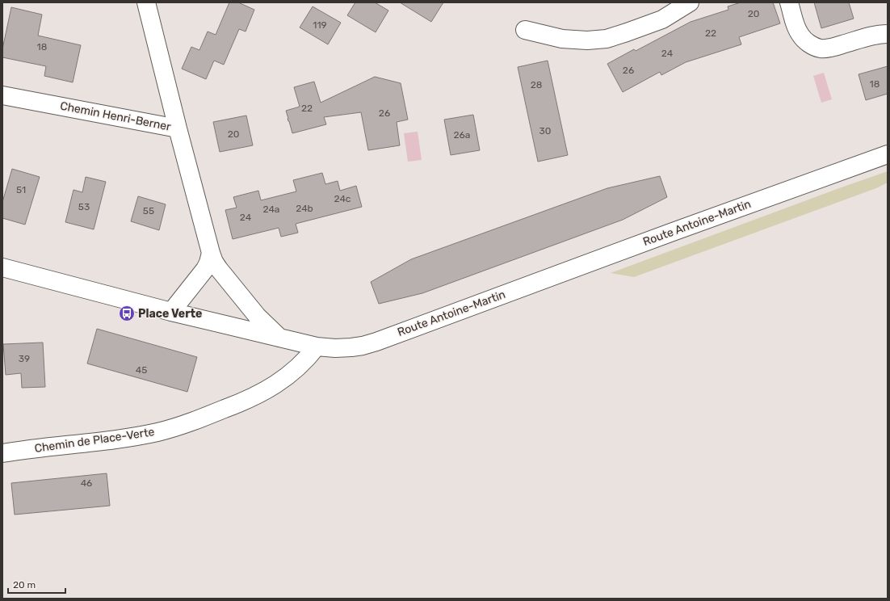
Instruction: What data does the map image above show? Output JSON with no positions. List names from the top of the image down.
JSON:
{
  "streets": {
    "street": ["Chemin Henri-Berner", "Route Antoine-Martin", "Chemin de Place-Verte"]
  },
  "crossings": [
    ["Chemin Henri-Berner", "Route Antoine-Martin"],
    ["Route Antoine-Martin", "Chemin de Place-Verte"]
  ],
  "places": {
    "bus stop": ["Place Verte"]
  },
  "house_numbers": [
    "20",
    "119",
    "22",
    "18",
    "24",
    "26",
    "18",
    "28",
    "22",
    "26",
    "30",
    "20",
    "26a",
    "51",
    "24c",
    "53",
    "24b",
    "24a",
    "55",
    "24",
    "39",
    "45",
    "46"
  ],
  "scale_bar": "20 m"
}
